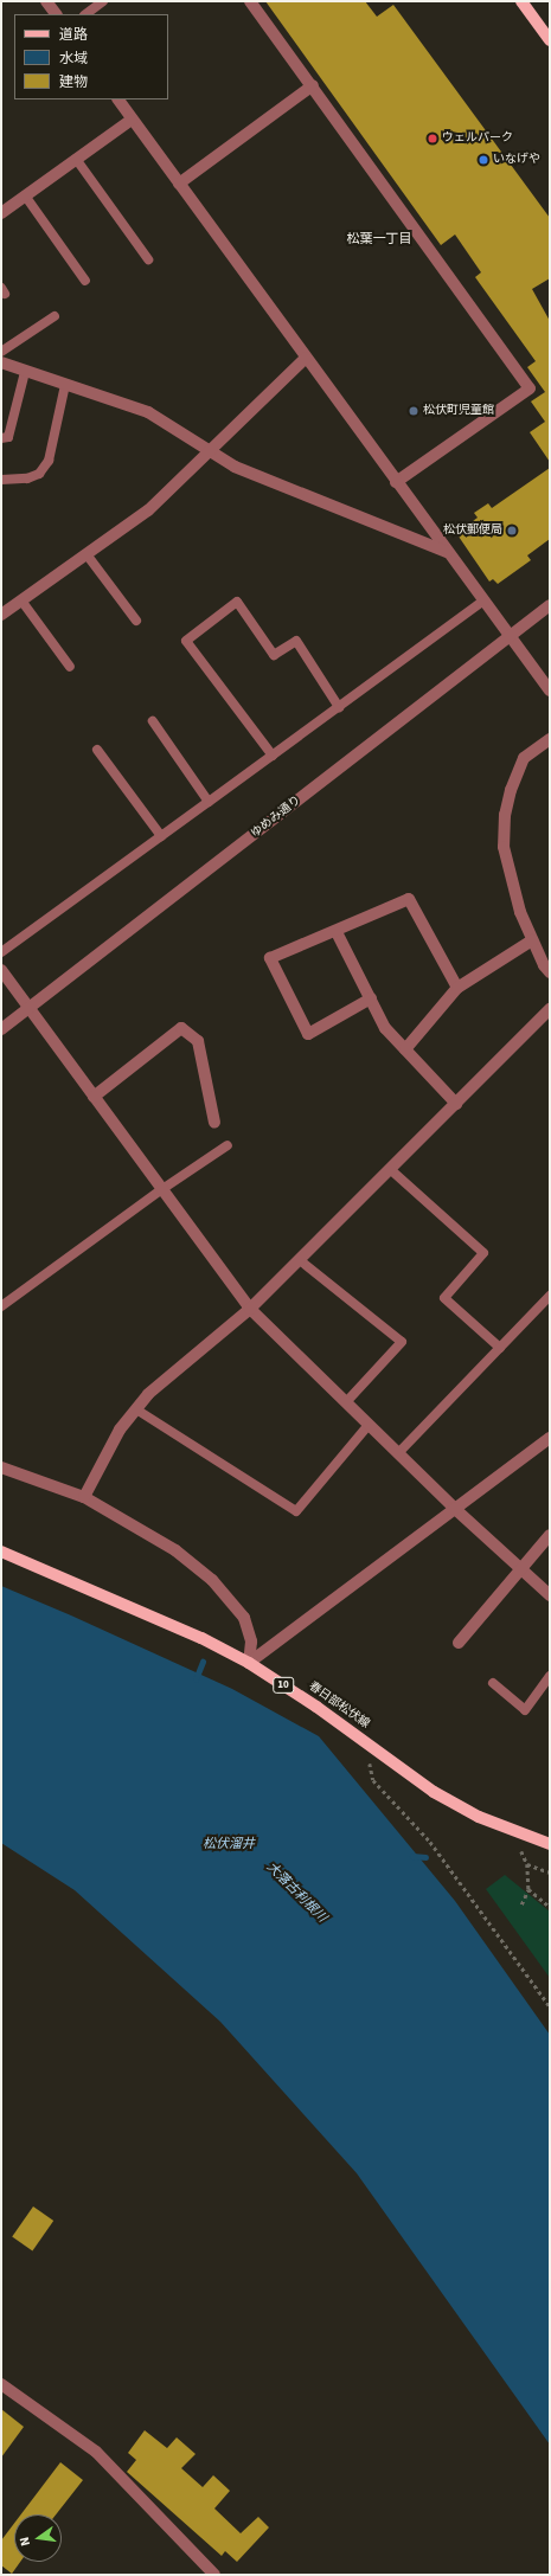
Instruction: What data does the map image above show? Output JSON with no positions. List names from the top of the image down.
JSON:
{
  "streets": {
    "main road": ["10", "春日部松伏線"],
    "street": ["ゆめみ通り"]
  },
  "districts": ["松葉一丁目"],
  "water": ["松伏溜井", "大落古利根川"],
  "places": [
    "ウェルパーク",
    "いなげや",
    "松伏町児童館",
    "松伏郵便局"
  ],
  "legend": ["道路", "水域", "建物"],
  "north": "left"
}
